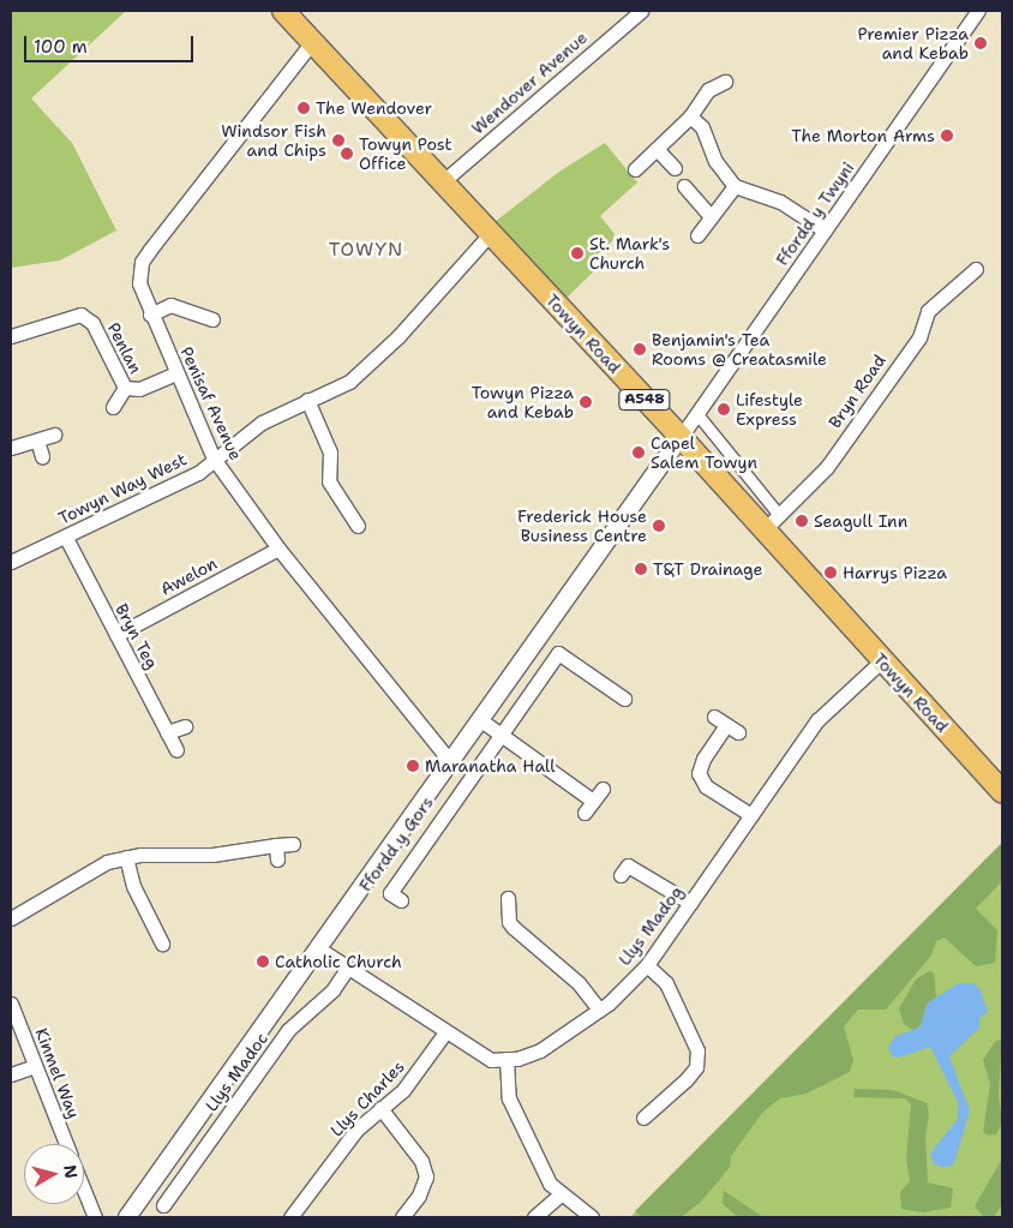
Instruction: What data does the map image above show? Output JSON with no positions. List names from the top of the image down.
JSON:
{
  "streets": {
    "main road": ["Towyn Road", "A548"],
    "street": [
      "Wendover Avenue",
      "Ffordd y Twyni",
      "Penlan",
      "Bryn Road",
      "Penisaf Avenue",
      "Towyn Way West",
      "Awelon",
      "Bryn Teg",
      "Ffordd y Gors",
      "Llys Madog",
      "Llys Madoc",
      "Kinmel Way",
      "Llys Charles"
    ]
  },
  "crossings": [
    ["Wendover Avenue", "Towyn Road"],
    ["Ffordd y Twyni", "Towyn Road"],
    ["Ffordd y Twyni", "Ffordd y Gors"],
    ["Towyn Road", "Bryn Road"],
    ["Towyn Road", "Penisaf Avenue"],
    ["Towyn Road", "Towyn Way West"],
    ["Towyn Road", "Ffordd y Gors"],
    ["Towyn Road", "Llys Madog"],
    ["Penlan", "Penisaf Avenue"],
    ["Penisaf Avenue", "Towyn Way West"],
    ["Penisaf Avenue", "Awelon"],
    ["Penisaf Avenue", "Ffordd y Gors"],
    ["Towyn Way West", "Bryn Teg"],
    ["Awelon", "Bryn Teg"],
    ["Ffordd y Gors", "Llys Madog"],
    ["Llys Madog", "Llys Madoc"],
    ["Llys Madog", "Llys Charles"]
  ],
  "districts": ["TOWYN"],
  "places": [
    "Premier Pizza and Kebab",
    "The Wendover",
    "The Morton Arms",
    "Windsor Fish and Chips",
    "Towyn Post Office",
    "St. Mark's Church",
    "Benjamin's Tea Rooms @ Creatasmile",
    "Towyn Pizza and Kebab",
    "Lifestyle Express",
    "Capel Salem Towyn",
    "Seagull Inn",
    "Frederick House Business Centre",
    "T&T Drainage",
    "Harrys Pizza",
    "Maranatha Hall",
    "Catholic Church"
  ],
  "scale_bar": "100 m",
  "north": "right"
}
